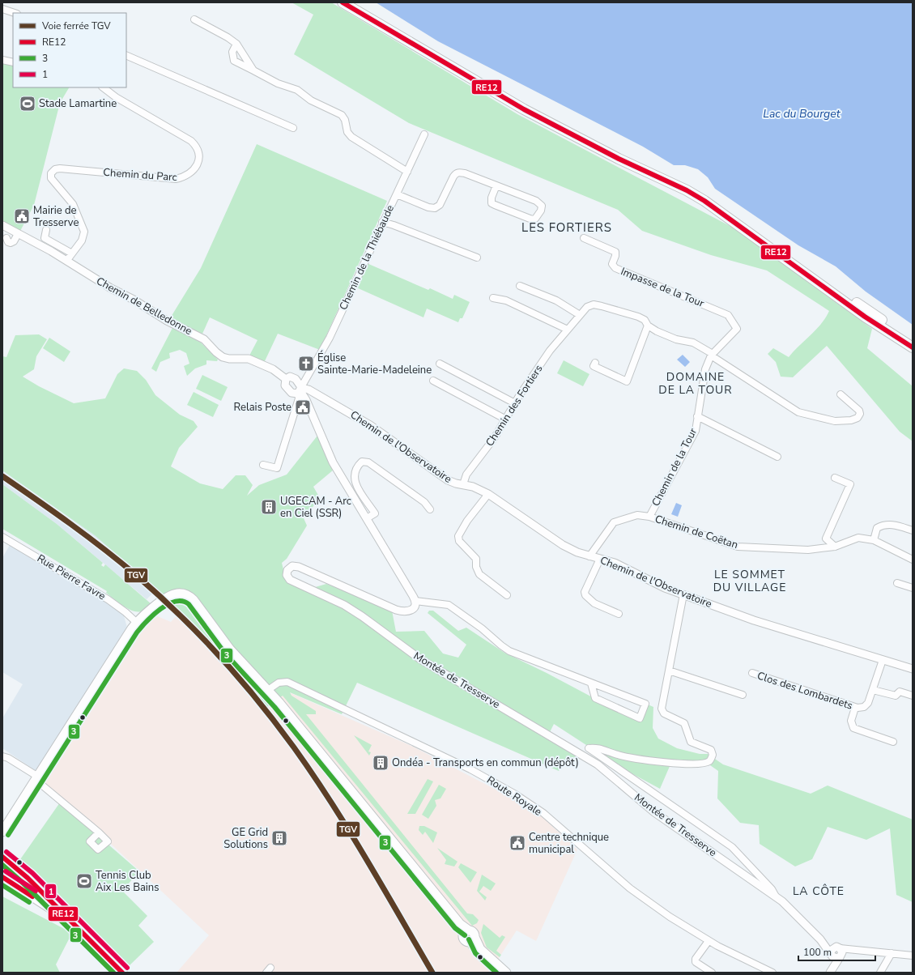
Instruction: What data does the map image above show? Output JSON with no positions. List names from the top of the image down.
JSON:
{
  "streets": {
    "street": [
      "Chemin du Parc",
      "Chemin de la Thiébaude",
      "Impasse de la Tour",
      "Chemin de Belledonne",
      "Chemin des Fortiers",
      "Chemin de l'Observatoire",
      "Chemin de la Tour",
      "Chemin de Coëtan",
      "Rue Pierre Favre",
      "Montée de Tresserve",
      "Clos des Lombardets",
      "Route Royale"
    ]
  },
  "crossings": [
    ["Chemin du Parc", "Chemin de Belledonne"],
    ["Chemin de la Thiébaude", "Chemin de l'Observatoire"],
    ["Impasse de la Tour", "Chemin de la Tour"],
    ["Chemin des Fortiers", "Chemin de l'Observatoire"],
    ["Chemin des Fortiers", "Chemin de la Tour"],
    ["Chemin de l'Observatoire", "Chemin de Coëtan"],
    ["Chemin de l'Observatoire", "Clos des Lombardets"],
    ["Chemin de la Tour", "Chemin de Coëtan"]
  ],
  "districts": [
    "LES FORTIERS",
    "DOMAINE DE LA TOUR",
    "LE SOMMET DU VILLAGE",
    "LA CÔTE"
  ],
  "water": ["Lac du Bourget"],
  "places": {
    "sports": ["Stade Lamartine", "Tennis Club Aix Les Bains"],
    "public building": ["Mairie de Tresserve", "Relais Poste", "Centre technique municipal"],
    "church": ["Église Sainte-Marie-Madeleine"],
    "building": ["UGECAM - Arc en Ciel (SSR)", "Ondéa - Transports en commun (dépôt)", "GE Grid Solutions"]
  },
  "lines": [
    "transit line RE12",
    "rail line TGV",
    "transit line 3",
    "transit line 1"
  ],
  "legend": [
    "Voie ferrée TGV",
    "RE12",
    "3",
    "1"
  ],
  "scale_bar": "100 m"
}
